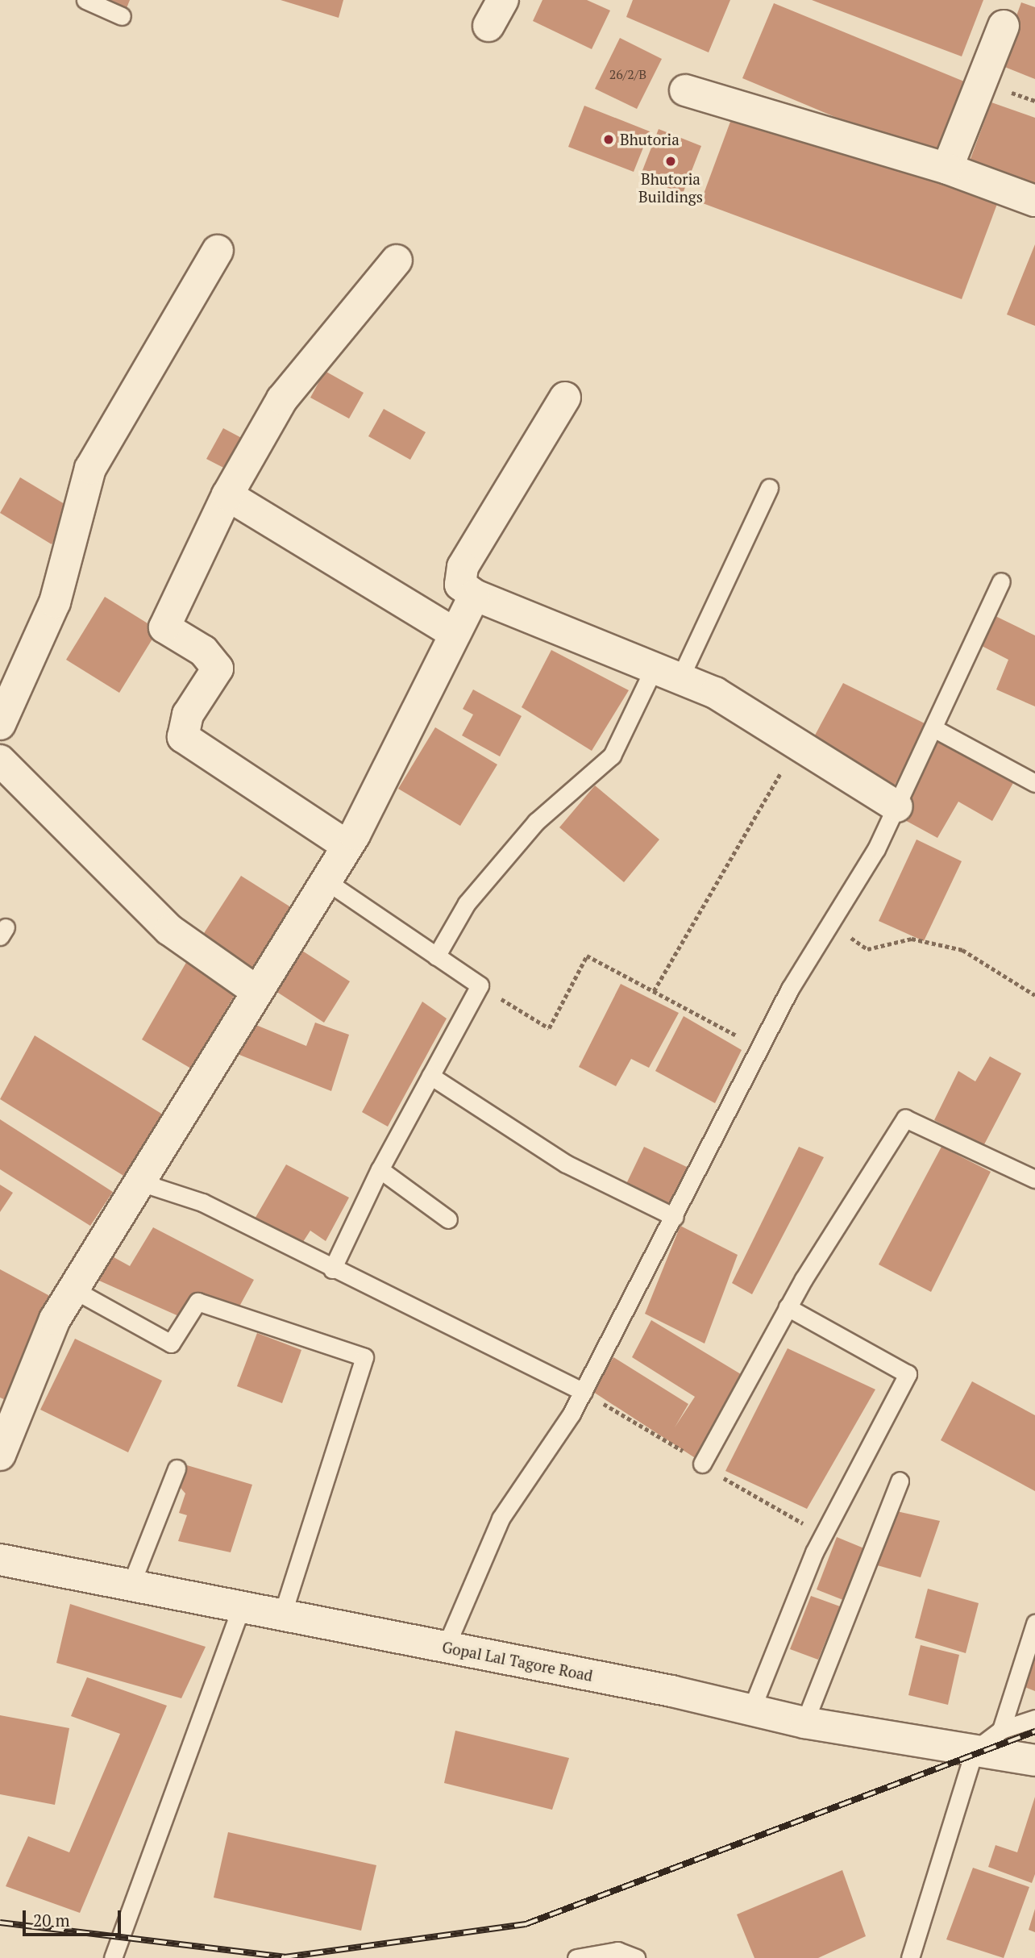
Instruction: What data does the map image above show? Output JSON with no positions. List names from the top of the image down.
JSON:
{
  "streets": {
    "street": ["Gopal Lal Tagore Road"]
  },
  "places": ["Bhutoria", "Bhutoria Buildings"],
  "house_numbers": ["26/2/B"],
  "scale_bar": "20 m"
}
